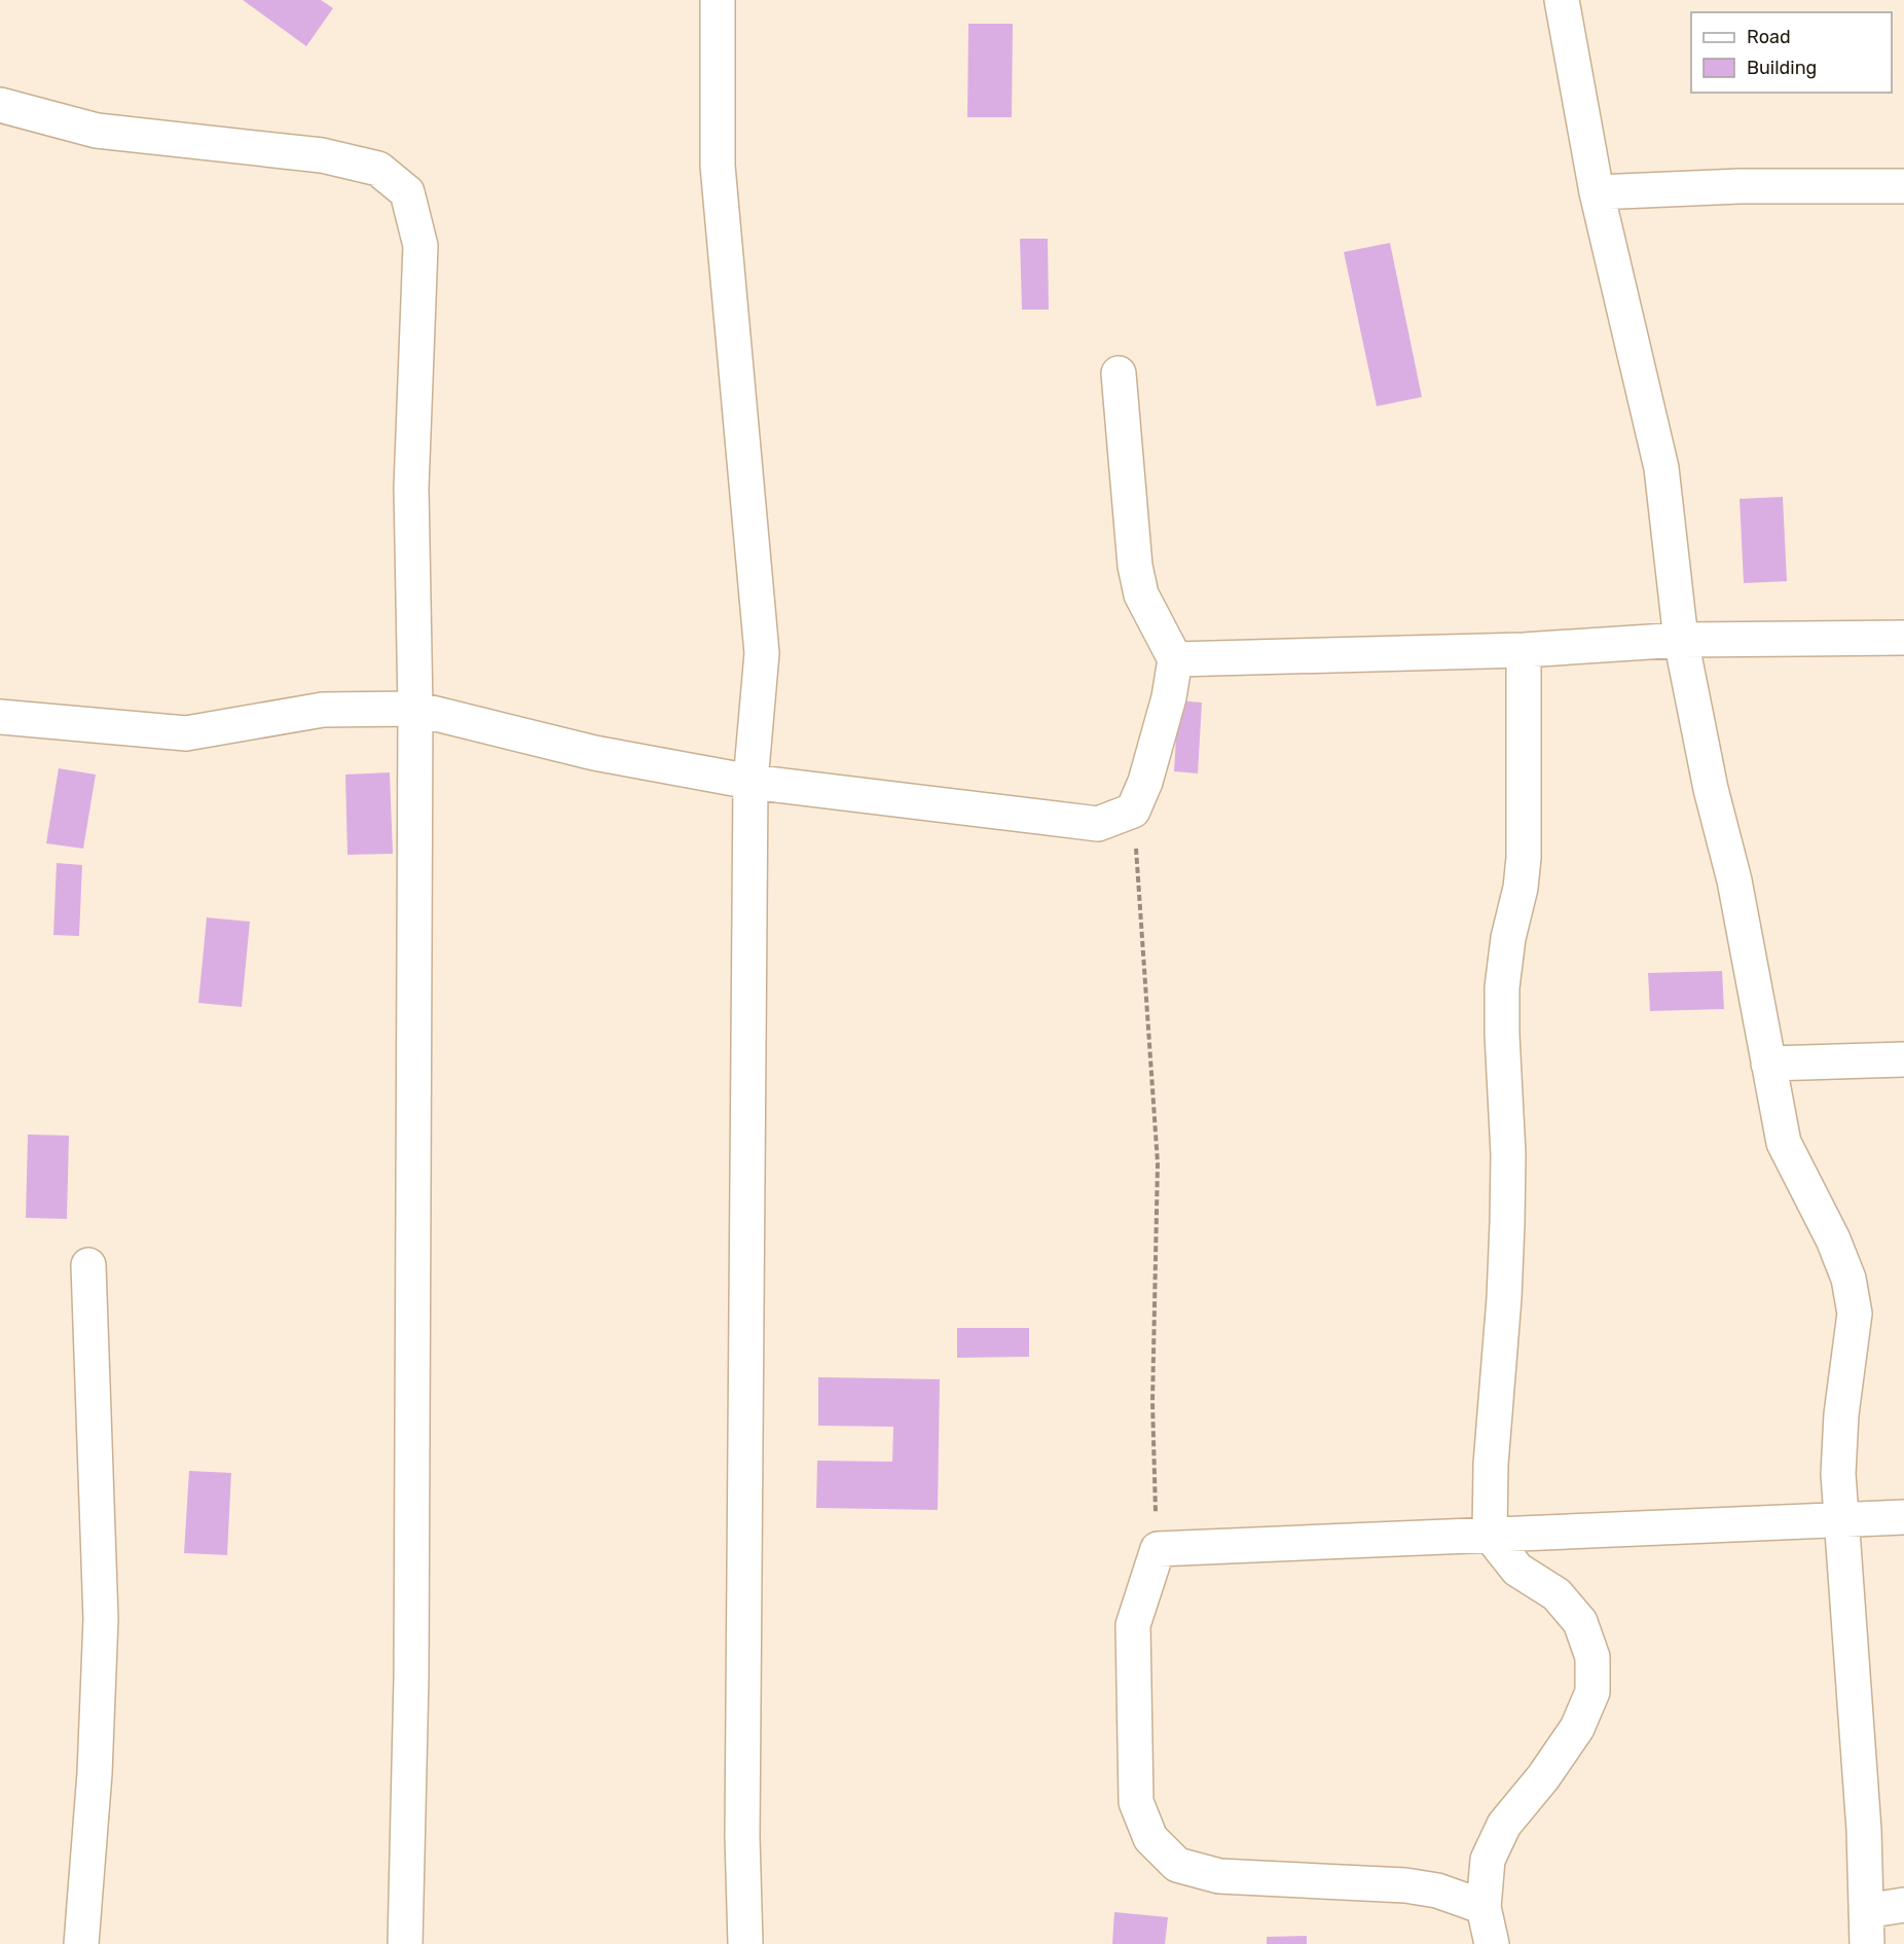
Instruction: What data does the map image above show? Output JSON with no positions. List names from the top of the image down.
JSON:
{
  "legend": ["Road", "Building"]
}
